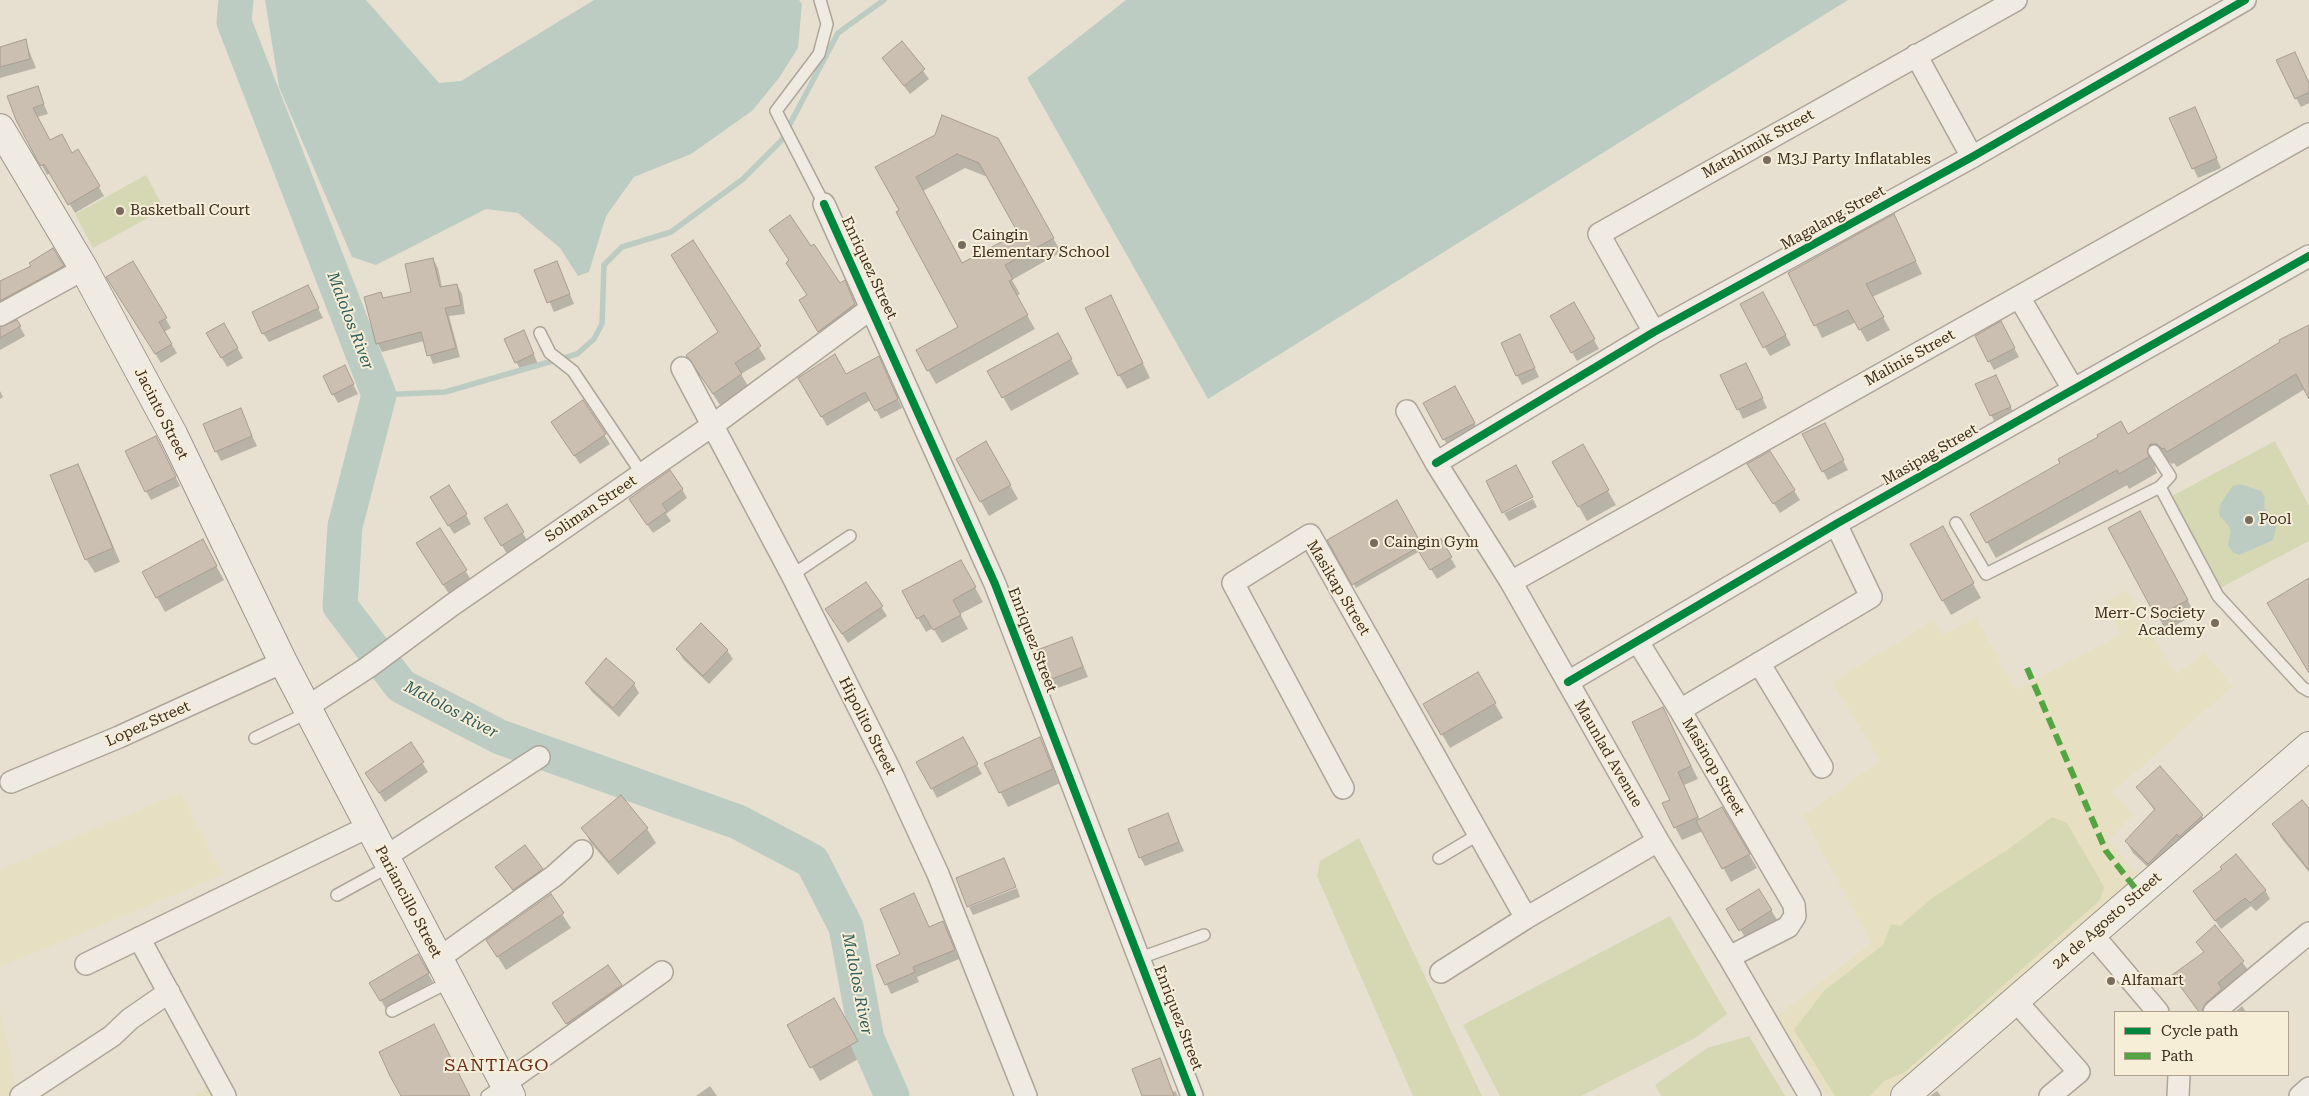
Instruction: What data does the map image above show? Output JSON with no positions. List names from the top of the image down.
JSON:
{
  "streets": {
    "main road": ["Jacinto Street", "Pariancillo Street", "24 de Agosto Street"],
    "street": [
      "Matahimik Street",
      "Magalang Street",
      "Enriquez Street",
      "Malinis Street",
      "Masipag Street",
      "Soliman Street",
      "Masikap Street",
      "Lopez Street",
      "Hipolito Street",
      "Maunlad Avenue",
      "Masinop Street"
    ]
  },
  "crossings": [
    ["Matahimik Street", "Magalang Street"],
    ["Magalang Street", "Maunlad Avenue"],
    ["Enriquez Street", "Soliman Street"],
    ["Malinis Street", "Maunlad Avenue"],
    ["Jacinto Street", "Soliman Street"],
    ["Jacinto Street", "Lopez Street"],
    ["Jacinto Street", "Pariancillo Street"],
    ["Masipag Street", "Maunlad Avenue"],
    ["Masipag Street", "Masinop Street"],
    ["Soliman Street", "Hipolito Street"],
    ["Soliman Street", "Pariancillo Street"],
    ["Maunlad Avenue", "Masinop Street"]
  ],
  "districts": ["SANTIAGO"],
  "water": ["Malolos River"],
  "places": [
    "M3J Party Inflatables",
    "Basketball Court",
    "Caingin Elementary School",
    "Pool",
    "Caingin Gym",
    "Merr-C Society Academy",
    "Alfamart"
  ],
  "legend": ["Cycle path", "Path"]
}
